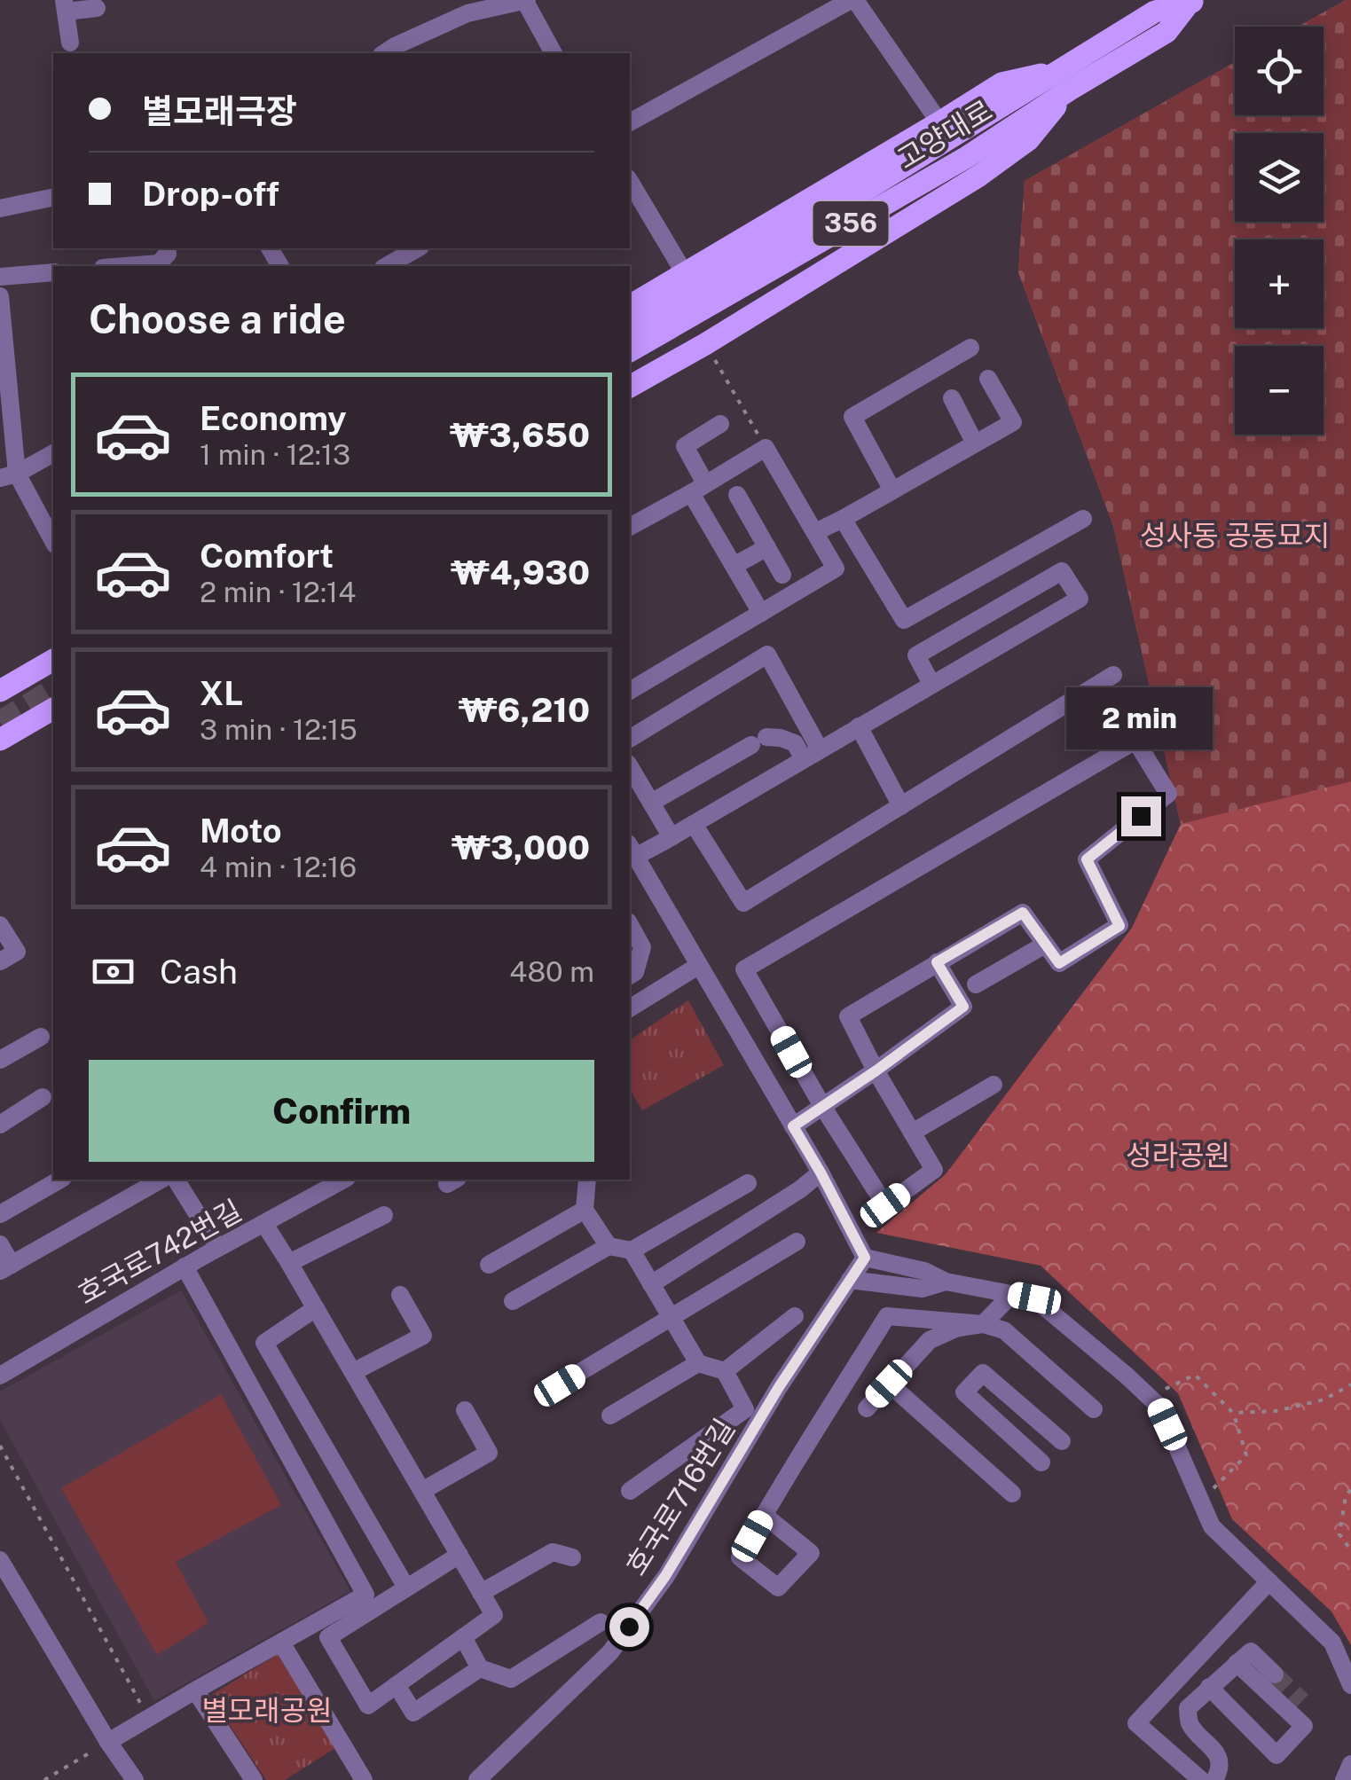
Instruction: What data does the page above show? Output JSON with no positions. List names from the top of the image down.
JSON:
{
  "streets": {
    "main road": ["고양대로", "356"],
    "street": ["호국로742번길", "호국로716번길"]
  },
  "parks": ["성사동 공동묘지", "성라공원", "별모래공원"],
  "page": {
    "map_buttons": ["+", "−"],
    "banner": ["별모래극장", "Drop-off"],
    "heading": "Choose a ride",
    "list": [
      {
        "name": "Economy",
        "note": "1 min · 12:13",
        "value": "₩3,650"
      },
      {
        "name": "Comfort",
        "note": "2 min · 12:14",
        "value": "₩4,930"
      },
      {
        "name": "XL",
        "note": "3 min · 12:15",
        "value": "₩6,210"
      },
      {
        "name": "Moto",
        "note": "4 min · 12:16",
        "value": "₩3,000"
      }
    ],
    "bubble": "2 min",
    "pay": ["Cash", "480 m"],
    "buttons": "Confirm"
  }
}
